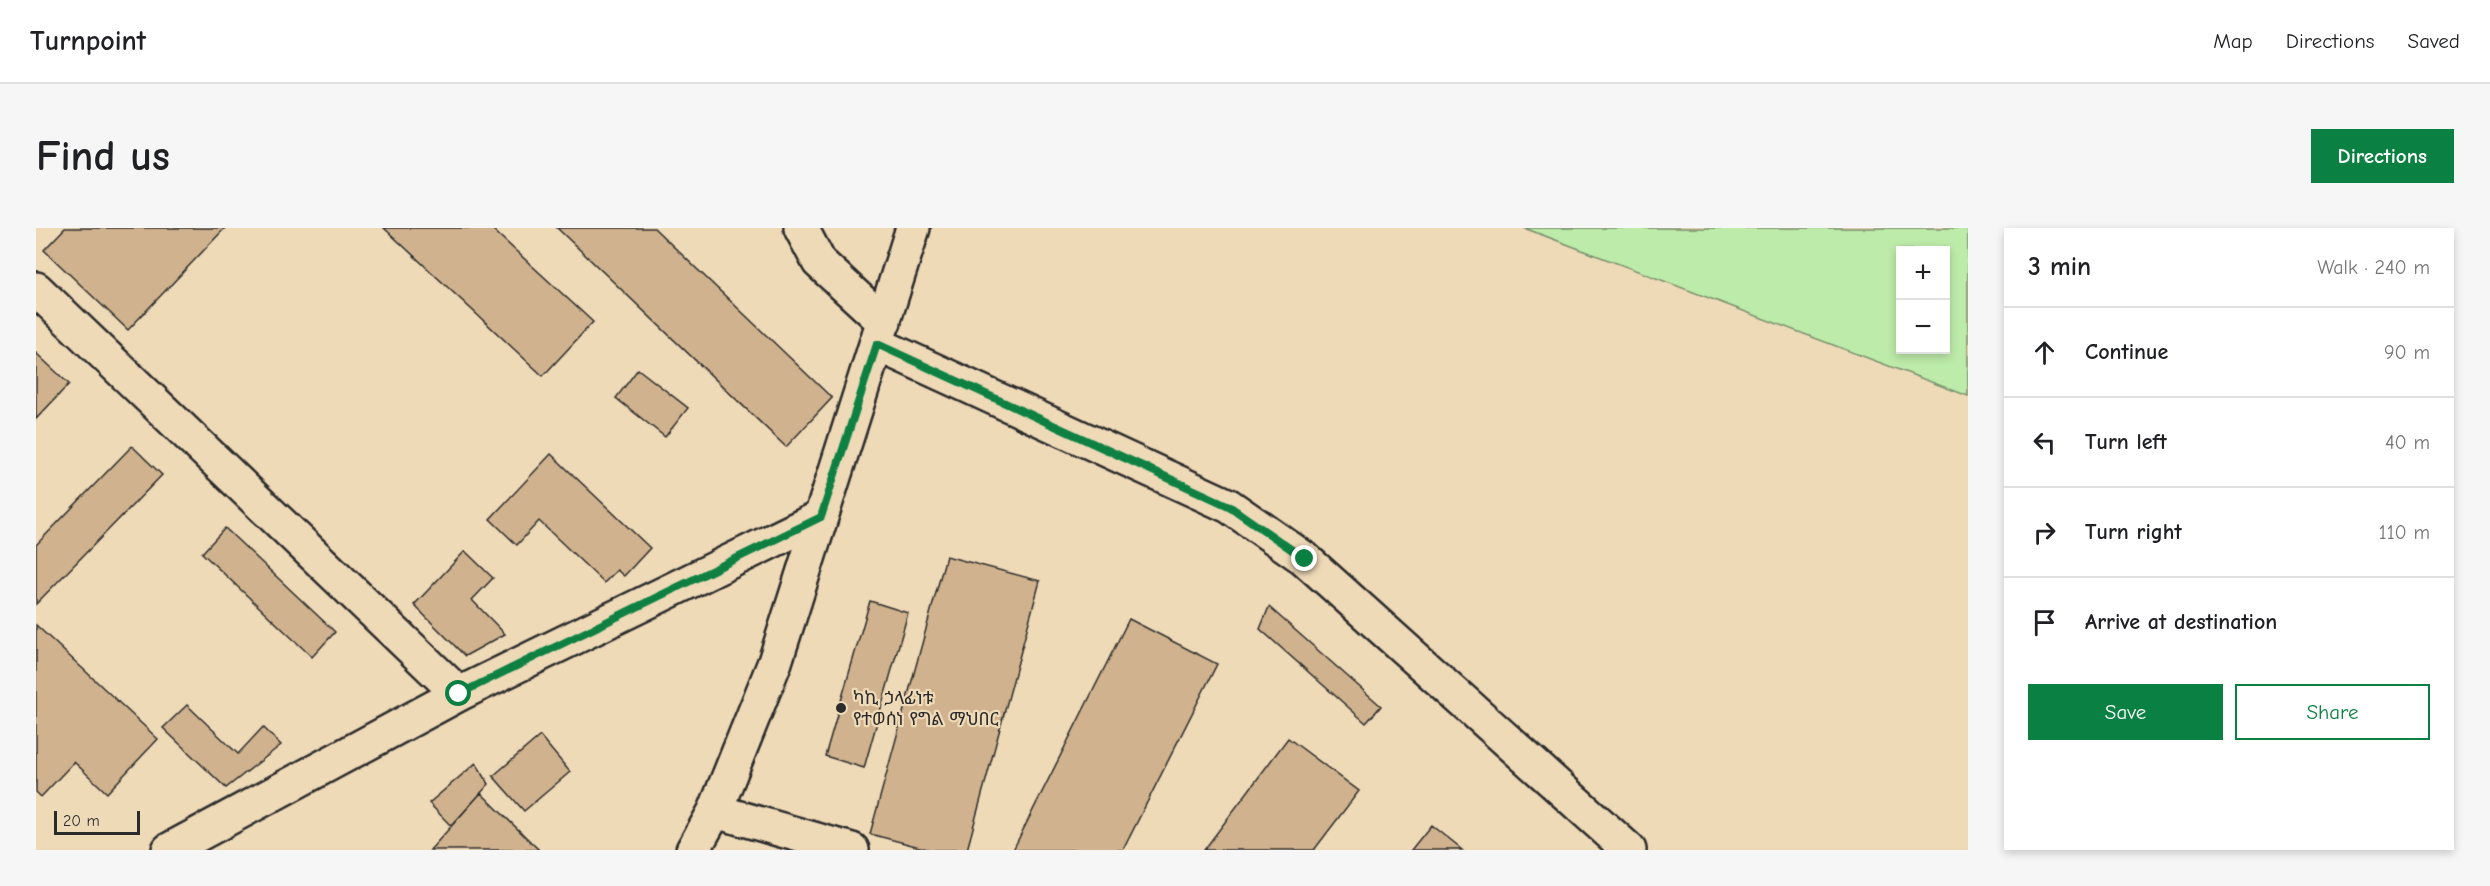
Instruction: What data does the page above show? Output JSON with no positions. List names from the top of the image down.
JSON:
{
  "places": ["ካኪ ኃላፊነቱ የተወሰነ የግል ማህበር"],
  "scale_bar": "20 m",
  "page": {
    "header": "Turnpoint",
    "nav": ["Map", "Directions", "Saved"],
    "buttons": [
      "Directions",
      ["Save", "Share"]
    ],
    "title": "Find us",
    "heading": ["3 min", "Walk · 240 m"],
    "map_buttons": ["+", "−"],
    "list": [
      ["Continue", "90 m"],
      ["Turn left", "40 m"],
      ["Turn right", "110 m"],
      "Arrive at destination"
    ],
    "scale": "20 m"
  }
}
